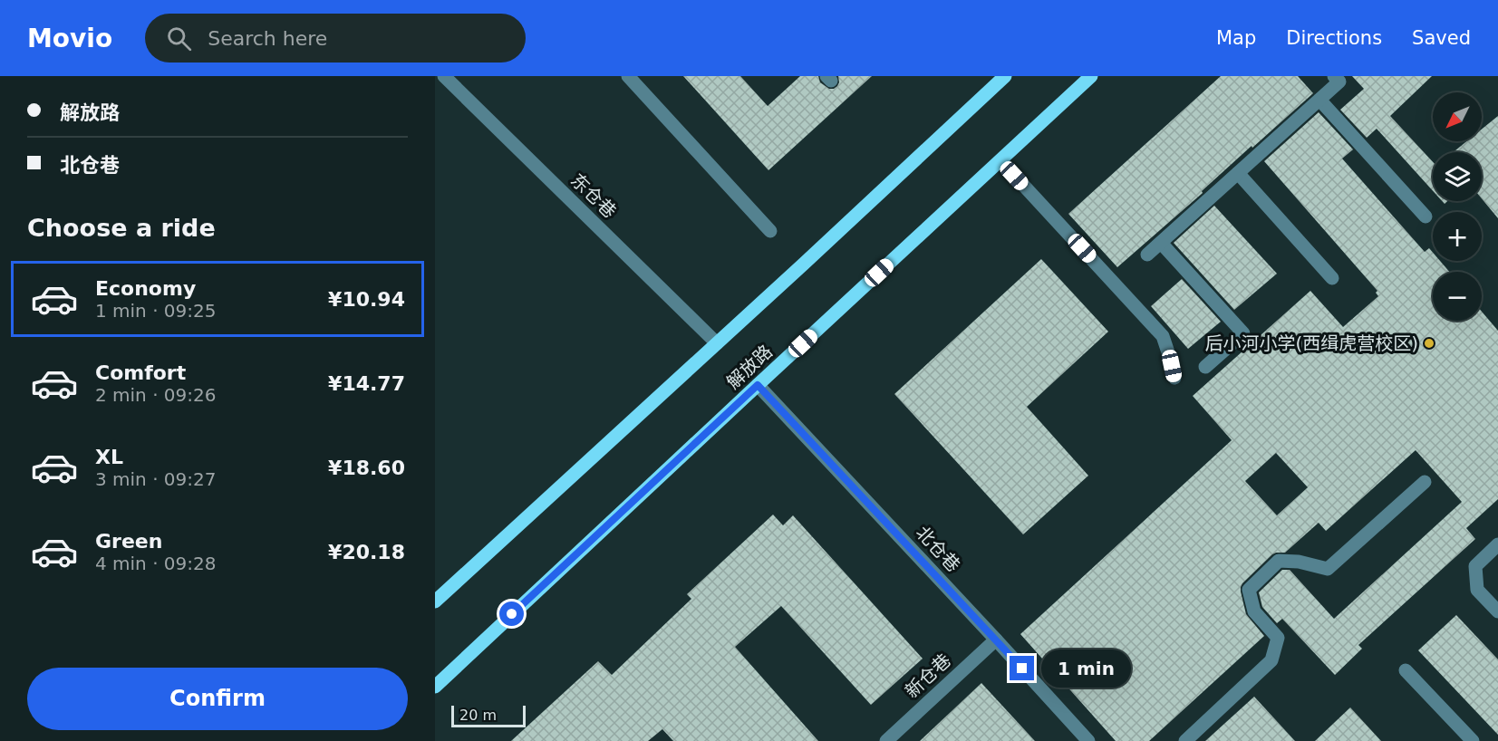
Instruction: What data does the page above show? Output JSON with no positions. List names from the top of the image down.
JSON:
{
  "streets": {
    "main road": ["解放路"],
    "street": ["东仓巷", "北仓巷", "新仓巷"]
  },
  "crossings": [
    ["解放路", "北仓巷"],
    ["北仓巷", "新仓巷"]
  ],
  "places": ["后小河小学(西缉虎营校区)"],
  "scale_bar": "20 m",
  "north": "bottom left",
  "page": {
    "header": "Movio",
    "search": "Search here",
    "nav": ["Map", "Directions", "Saved"],
    "banner": ["解放路", "北仓巷"],
    "map_buttons": ["+", "−"],
    "heading": "Choose a ride",
    "list": [
      {
        "name": "Economy",
        "note": "1 min · 09:25",
        "value": "¥10.94"
      },
      {
        "name": "Comfort",
        "note": "2 min · 09:26",
        "value": "¥14.77"
      },
      {
        "name": "XL",
        "note": "3 min · 09:27",
        "value": "¥18.60"
      },
      {
        "name": "Green",
        "note": "4 min · 09:28",
        "value": "¥20.18"
      }
    ],
    "bubble": "1 min",
    "buttons": "Confirm",
    "scale": "20 m"
  }
}
